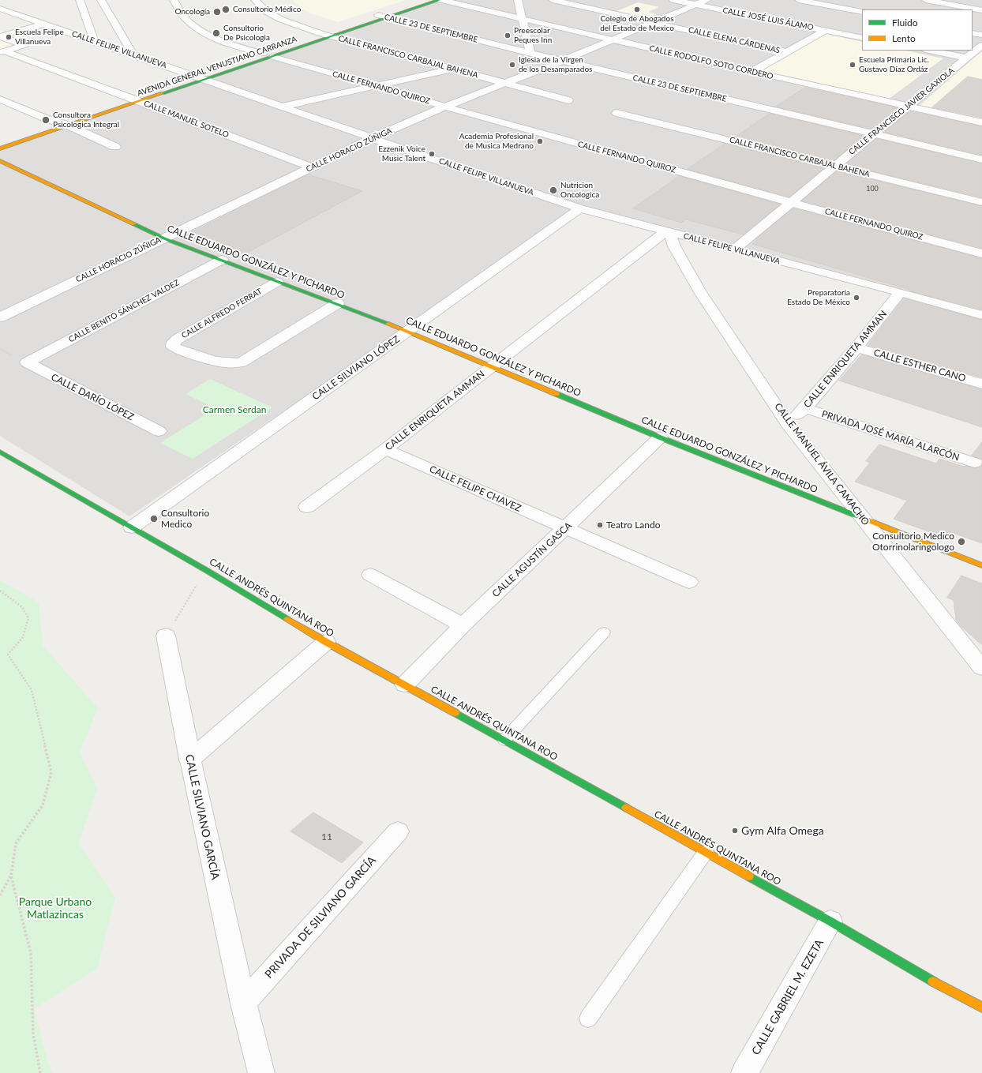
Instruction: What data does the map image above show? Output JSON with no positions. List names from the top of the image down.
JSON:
{
  "streets": {
    "street": [
      "CALLE JOSÉ LUIS ÁLAMO",
      "CALLE 23 DE SEPTIEMBRE",
      "CALLE ELENA CÁRDENAS",
      "CALLE FELIPE VILLANUEVA",
      "CALLE FRANCISCO CARBAJAL BAHENA",
      "CALLE RODOLFO SOTO CORDERO",
      "AVENIDA GENERAL VENUSTIANO CARRANZA",
      "CALLE FERNANDO QUIROZ",
      "CALLE FRANCISCO JAVIER GAXIOLA",
      "CALLE MANUEL SOTELO",
      "CALLE HORACIO ZÚÑIGA",
      "CALLE EDUARDO GONZÁLEZ Y PICHARDO",
      "CALLE BENITO SÁNCHEZ VALDEZ",
      "CALLE ALFREDO FERRAT",
      "CALLE ENRIQUETA AMMAN",
      "CALLE ESTHER CANO",
      "CALLE SILVIANO LÓPEZ",
      "CALLE DARÍO LÓPEZ",
      "PRIVADA JOSÉ MARÍA ALARCÓN",
      "CALLE MANUEL ÁVILA CAMACHO",
      "CALLE FELIPE CHAVEZ",
      "CALLE AGUSTÍN GASCA",
      "CALLE ANDRÉS QUINTANA ROO",
      "CALLE SILVIANO GARCÍA",
      "PRIVADA DE SILVIANO GARCÍA",
      "CALLE GABRIEL M. EZETA"
    ]
  },
  "crossings": [
    ["CALLE JOSÉ LUIS ÁLAMO", "CALLE HORACIO ZÚÑIGA"],
    ["CALLE 23 DE SEPTIEMBRE", "AVENIDA GENERAL VENUSTIANO CARRANZA"],
    ["CALLE 23 DE SEPTIEMBRE", "CALLE FRANCISCO JAVIER GAXIOLA"],
    ["CALLE 23 DE SEPTIEMBRE", "CALLE HORACIO ZÚÑIGA"],
    ["CALLE ELENA CÁRDENAS", "CALLE HORACIO ZÚÑIGA"],
    ["CALLE FELIPE VILLANUEVA", "AVENIDA GENERAL VENUSTIANO CARRANZA"],
    ["CALLE FELIPE VILLANUEVA", "CALLE FRANCISCO JAVIER GAXIOLA"],
    ["CALLE FELIPE VILLANUEVA", "CALLE HORACIO ZÚÑIGA"],
    ["CALLE FELIPE VILLANUEVA", "CALLE ENRIQUETA AMMAN"],
    ["CALLE FELIPE VILLANUEVA", "CALLE SILVIANO LÓPEZ"],
    ["CALLE FELIPE VILLANUEVA", "CALLE MANUEL ÁVILA CAMACHO"],
    ["CALLE FRANCISCO CARBAJAL BAHENA", "AVENIDA GENERAL VENUSTIANO CARRANZA"],
    ["CALLE FRANCISCO CARBAJAL BAHENA", "CALLE FRANCISCO JAVIER GAXIOLA"],
    ["CALLE FRANCISCO CARBAJAL BAHENA", "CALLE HORACIO ZÚÑIGA"],
    ["CALLE RODOLFO SOTO CORDERO", "AVENIDA GENERAL VENUSTIANO CARRANZA"],
    ["CALLE RODOLFO SOTO CORDERO", "CALLE FRANCISCO JAVIER GAXIOLA"],
    ["CALLE RODOLFO SOTO CORDERO", "CALLE HORACIO ZÚÑIGA"],
    ["AVENIDA GENERAL VENUSTIANO CARRANZA", "CALLE FERNANDO QUIROZ"],
    ["AVENIDA GENERAL VENUSTIANO CARRANZA", "CALLE MANUEL SOTELO"],
    ["CALLE FERNANDO QUIROZ", "CALLE FRANCISCO JAVIER GAXIOLA"],
    ["CALLE FERNANDO QUIROZ", "CALLE HORACIO ZÚÑIGA"],
    ["CALLE MANUEL SOTELO", "CALLE HORACIO ZÚÑIGA"],
    ["CALLE HORACIO ZÚÑIGA", "CALLE EDUARDO GONZÁLEZ Y PICHARDO"],
    ["CALLE EDUARDO GONZÁLEZ Y PICHARDO", "CALLE BENITO SÁNCHEZ VALDEZ"],
    ["CALLE EDUARDO GONZÁLEZ Y PICHARDO", "CALLE ALFREDO FERRAT"],
    ["CALLE EDUARDO GONZÁLEZ Y PICHARDO", "CALLE ENRIQUETA AMMAN"],
    ["CALLE EDUARDO GONZÁLEZ Y PICHARDO", "CALLE SILVIANO LÓPEZ"],
    ["CALLE EDUARDO GONZÁLEZ Y PICHARDO", "CALLE MANUEL ÁVILA CAMACHO"],
    ["CALLE EDUARDO GONZÁLEZ Y PICHARDO", "CALLE AGUSTÍN GASCA"],
    ["CALLE BENITO SÁNCHEZ VALDEZ", "CALLE DARÍO LÓPEZ"],
    ["CALLE ENRIQUETA AMMAN", "CALLE ESTHER CANO"],
    ["CALLE ENRIQUETA AMMAN", "PRIVADA JOSÉ MARÍA ALARCÓN"],
    ["CALLE ENRIQUETA AMMAN", "CALLE MANUEL ÁVILA CAMACHO"],
    ["CALLE ENRIQUETA AMMAN", "CALLE FELIPE CHAVEZ"],
    ["CALLE SILVIANO LÓPEZ", "CALLE ANDRÉS QUINTANA ROO"],
    ["CALLE FELIPE CHAVEZ", "CALLE AGUSTÍN GASCA"],
    ["CALLE AGUSTÍN GASCA", "CALLE ANDRÉS QUINTANA ROO"],
    ["CALLE ANDRÉS QUINTANA ROO", "CALLE GABRIEL M. EZETA"],
    ["CALLE SILVIANO GARCÍA", "PRIVADA DE SILVIANO GARCÍA"]
  ],
  "parks": ["Carmen Serdan", "Parque Urbano Matlazincas"],
  "places": [
    "Consultorio Médico",
    "Colegio de Abogados del Estado de Mexico",
    "Oncología",
    "Consultorio De Psicologia",
    "Preescolar Peques Inn",
    "Escuela Felipe Villanueva",
    "Iglesia de la Virgen de los Desamparados",
    "Escuela Primaria Lic. Gustavo Díaz Ordáz",
    "Consultora Psicologica Integral",
    "Academia Profesional de Musica Medrano",
    "Ezzenik Voice Music Talent",
    "Nutricion Oncologica",
    "Preparatoria Estado De México",
    "Consultorio Medico",
    "Teatro Lando",
    "Consultorio Medico Otorrinolaringologo",
    "Gym Alfa Omega"
  ],
  "house_numbers": ["100", "11"],
  "legend": ["Fluido", "Lento"]
}
